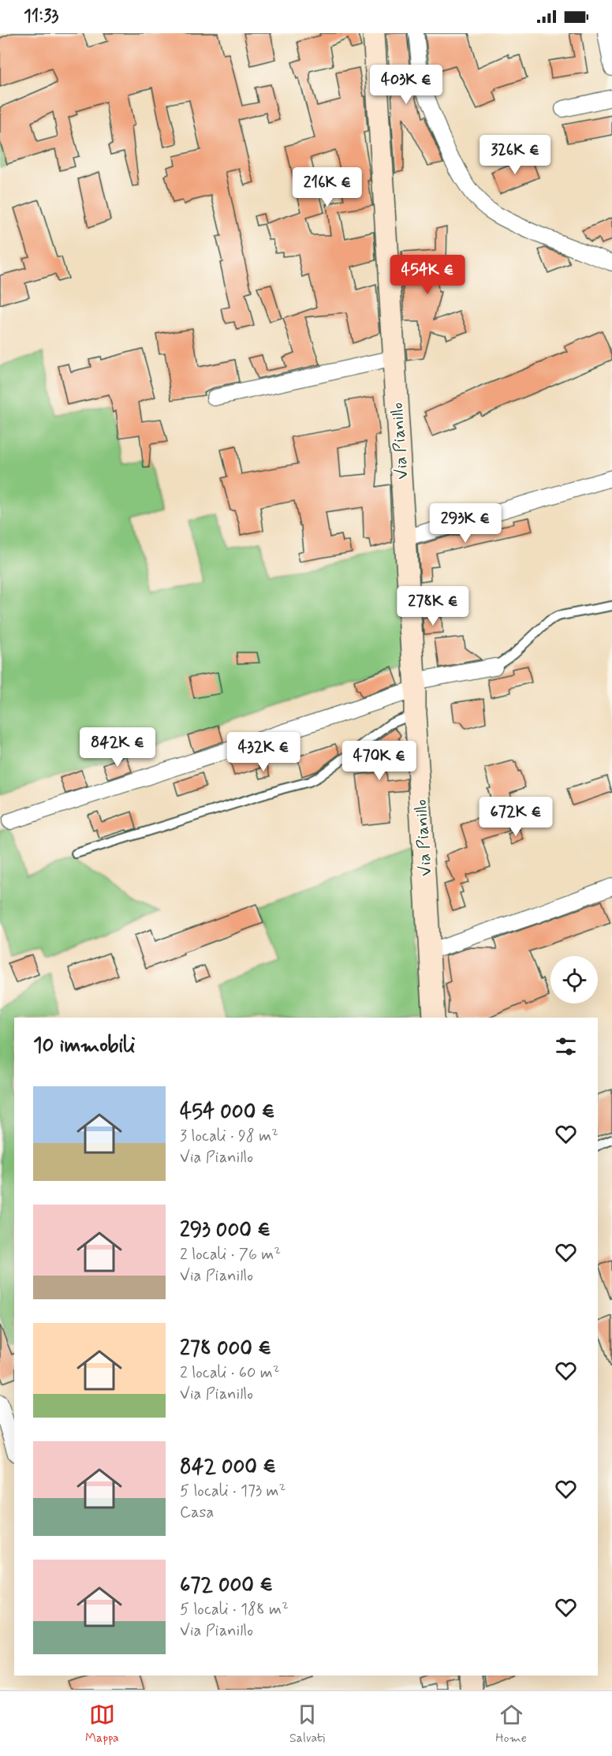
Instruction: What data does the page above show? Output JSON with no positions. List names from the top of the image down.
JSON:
{
  "streets": {
    "street": ["Via Pianillo"]
  },
  "page": {
    "status": "11:33",
    "price": [
      "403K €",
      "326K €",
      "216K €",
      "454K €",
      "293K €",
      "278K €",
      "842K €",
      "432K €",
      "470K €",
      "672K €"
    ],
    "heading": "10 immobili",
    "list": [
      {
        "name": "454 000 €",
        "note": "3 locali · 98 m² · Via Pianillo"
      },
      {
        "name": "293 000 €",
        "note": "2 locali · 76 m² · Via Pianillo"
      },
      {
        "name": "278 000 €",
        "note": "2 locali · 60 m² · Via Pianillo"
      },
      {
        "name": "842 000 €",
        "note": "5 locali · 173 m² · Casa"
      },
      {
        "name": "672 000 €",
        "note": "5 locali · 188 m² · Via Pianillo"
      }
    ],
    "tabs": ["Mappa", "Salvati", "Home"]
  }
}
